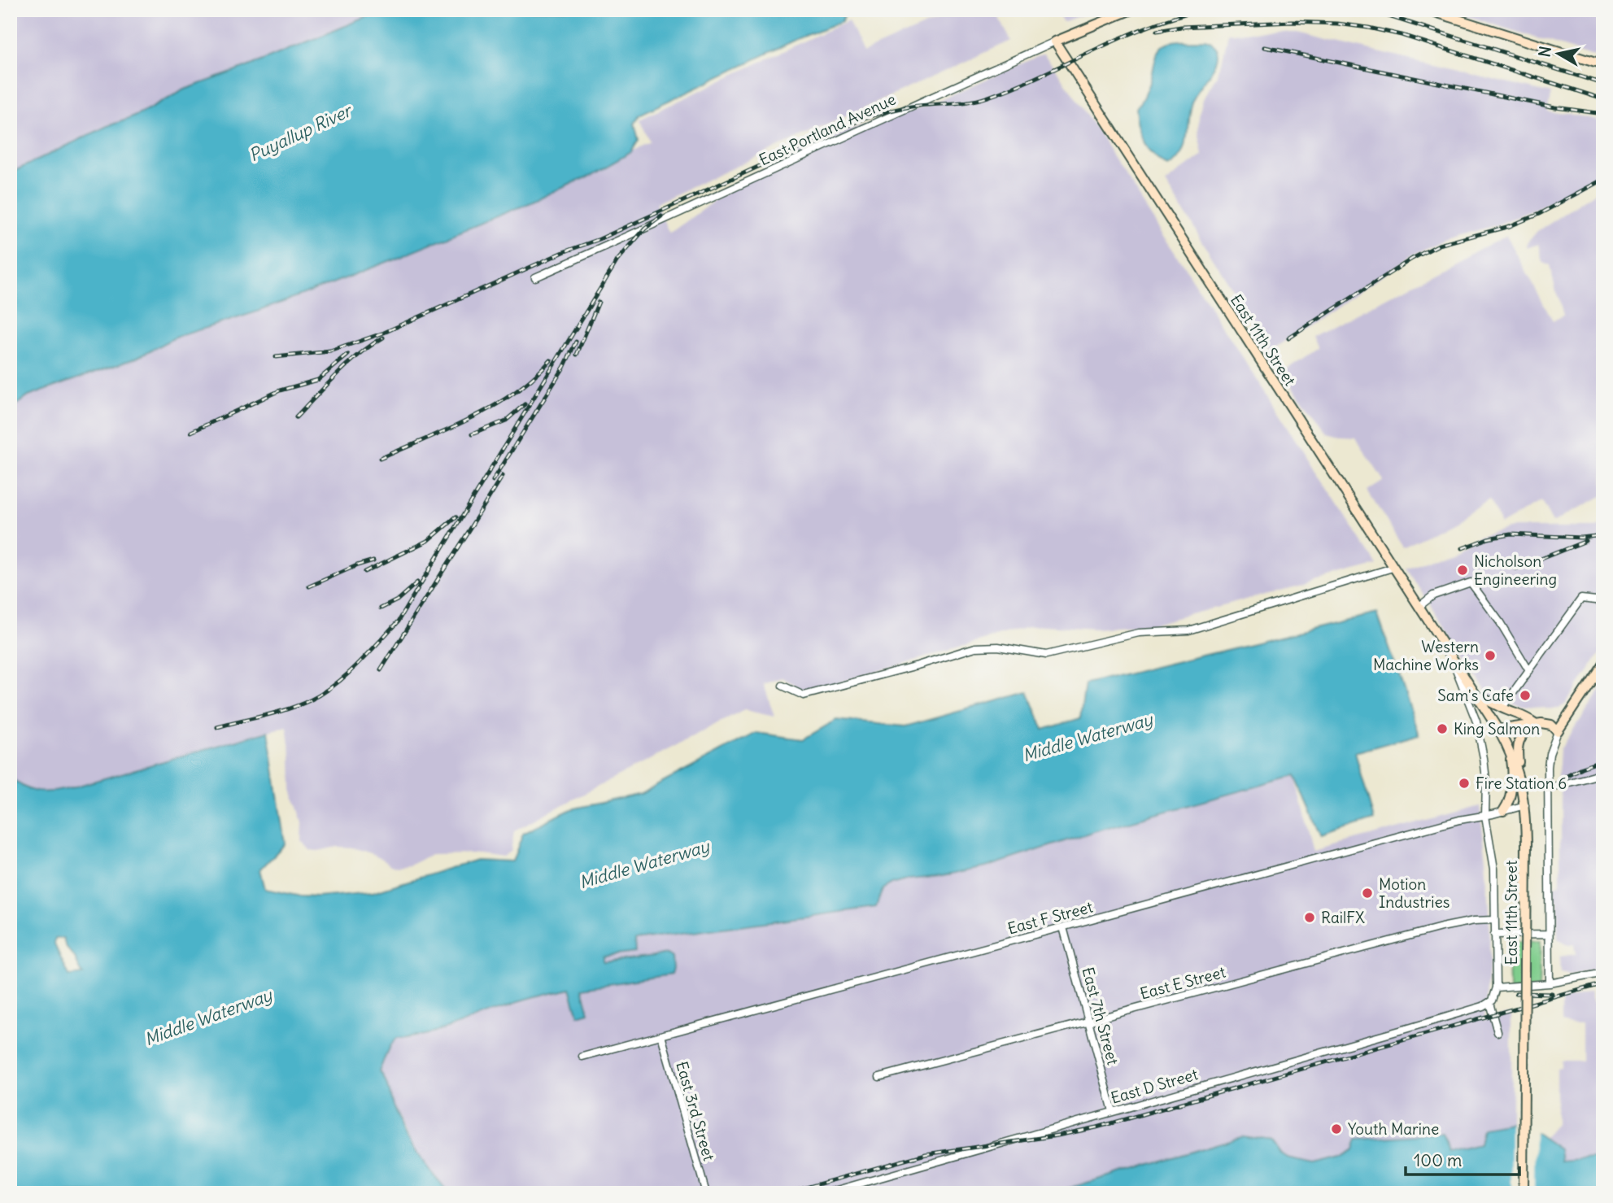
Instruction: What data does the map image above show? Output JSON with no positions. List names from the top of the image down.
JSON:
{
  "streets": {
    "street": [
      "East Portland Avenue",
      "East 11th Street",
      "East F Street",
      "East E Street",
      "East 7th Street",
      "East D Street",
      "East 3rd Street"
    ]
  },
  "crossings": [
    ["East Portland Avenue", "East 11th Street"],
    ["East 11th Street", "East F Street"],
    ["East 11th Street", "East E Street"],
    ["East 11th Street", "East D Street"],
    ["East F Street", "East 7th Street"],
    ["East F Street", "East 3rd Street"],
    ["East E Street", "East 7th Street"],
    ["East 7th Street", "East D Street"]
  ],
  "water": ["Puyallup River", "Middle Waterway"],
  "places": [
    "Nicholson Engineering",
    "Western Machine Works",
    "Sam's Cafe",
    "King Salmon",
    "Fire Station 6",
    "Motion Industries",
    "RailFX",
    "Youth Marine"
  ],
  "scale_bar": "100 m",
  "north": "left"
}
